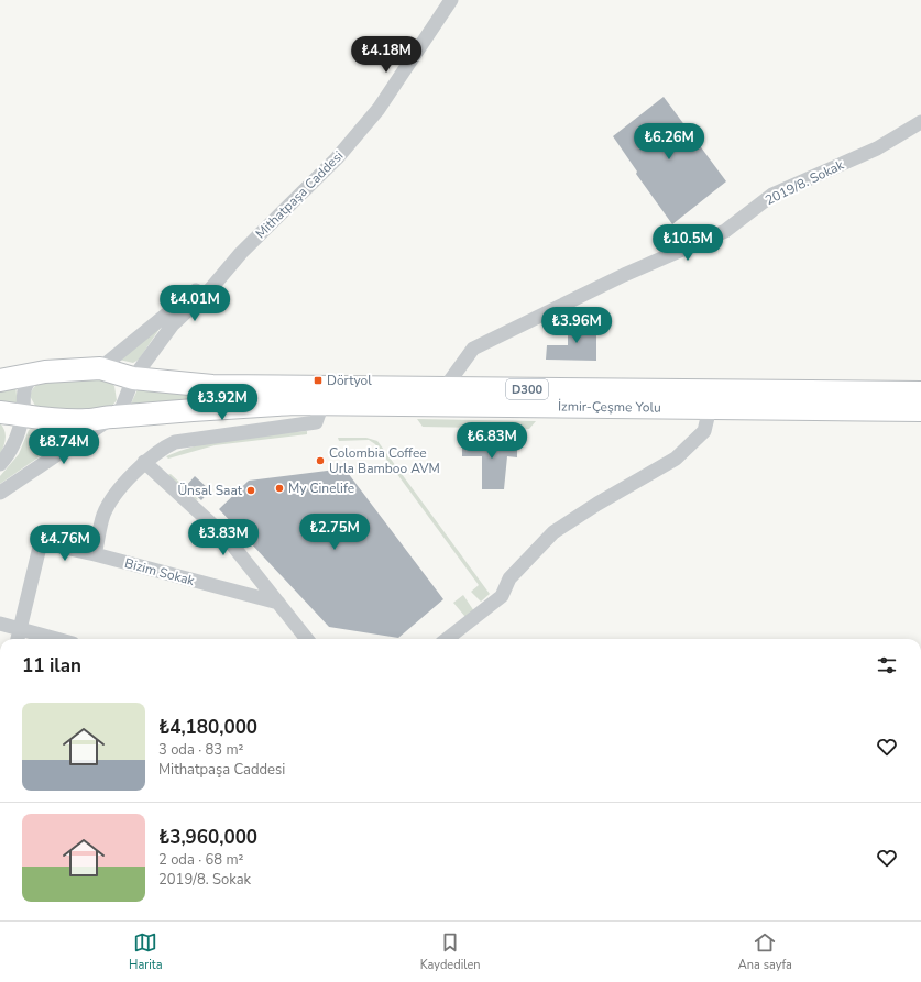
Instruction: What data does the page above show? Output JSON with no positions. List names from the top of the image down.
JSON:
{
  "streets": {
    "highway": ["D300", "İzmir-Çeşme Yolu"],
    "street": ["2019/8. Sokak", "Mithatpaşa Caddesi", "Bizim Sokak"]
  },
  "crossings": [
    ["2019/8. Sokak", "İzmir-Çeşme Yolu"],
    ["Mithatpaşa Caddesi", "D300"],
    ["Mithatpaşa Caddesi", "İzmir-Çeşme Yolu"],
    ["D300", "İzmir-Çeşme Yolu"]
  ],
  "places": {
    "transit": ["Dörtyol"],
    "other": ["Colombia Coffee Urla Bamboo AVM", "My Cinelife", "Ünsal Saat"]
  },
  "page": {
    "price": [
      "₺4.18M",
      "₺6.26M",
      "₺10.5M",
      "₺4.01M",
      "₺3.96M",
      "₺3.92M",
      "₺6.83M",
      "₺8.74M",
      "₺2.75M",
      "₺3.83M",
      "₺4.76M"
    ],
    "heading": "11 ilan",
    "list": [
      {
        "name": "₺4,180,000",
        "note": "3 oda · 83 m² · Mithatpaşa Caddesi"
      },
      {
        "name": "₺3,960,000",
        "note": "2 oda · 68 m² · 2019/8. Sokak"
      }
    ],
    "tabs": ["Harita", "Kaydedilen", "Ana sayfa"]
  }
}
